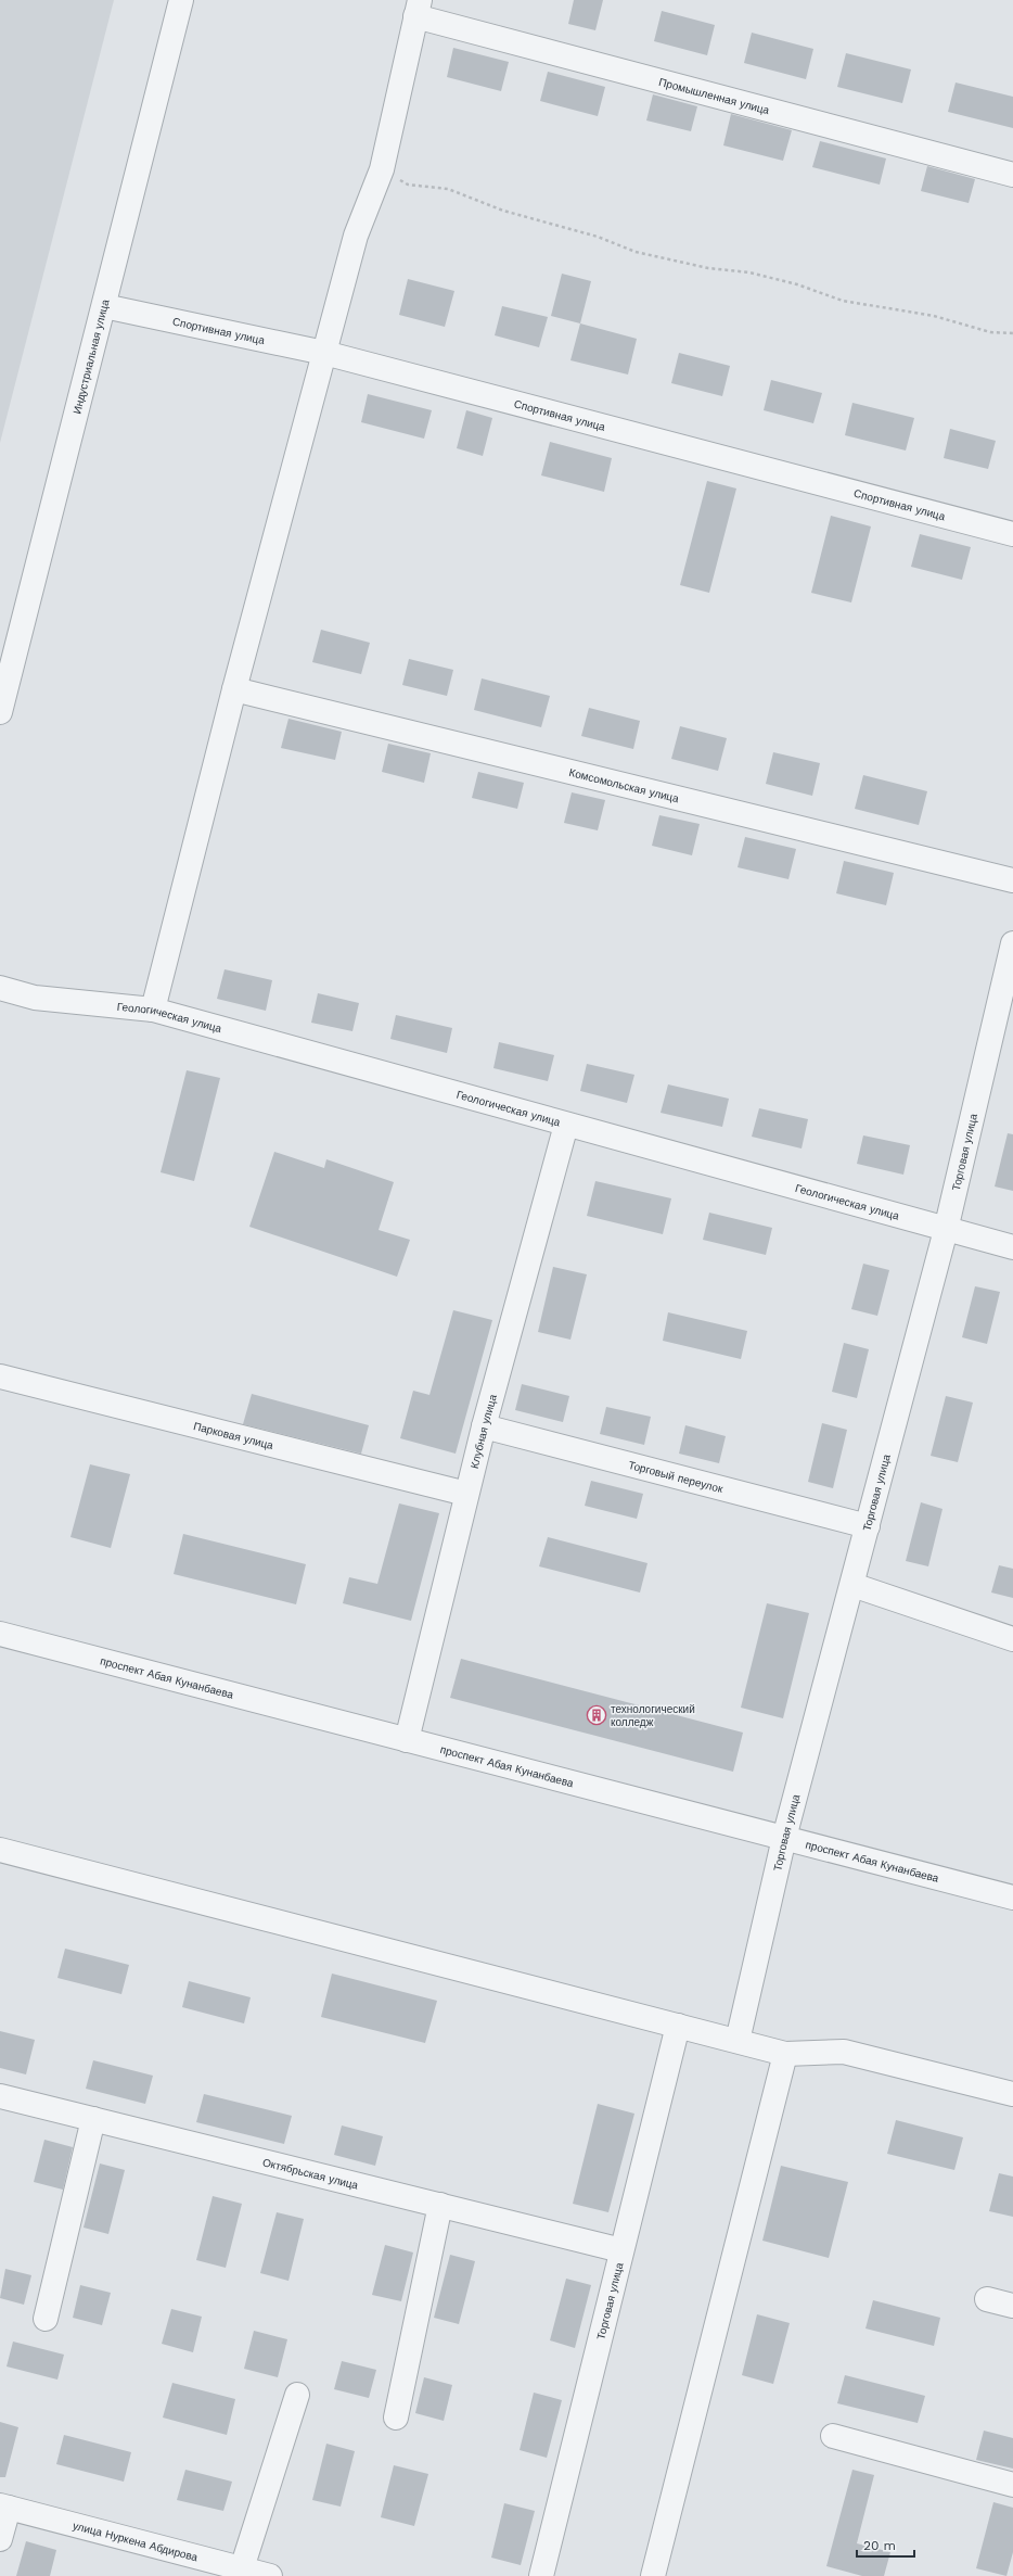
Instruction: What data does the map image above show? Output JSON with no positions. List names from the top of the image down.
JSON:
{
  "streets": {
    "street": [
      "Промышленная улица",
      "Спортивная улица",
      "Индустриальная улица",
      "Комсомольская улица",
      "Геологическая улица",
      "Торговая улица",
      "Клубная улица",
      "Парковая улица",
      "Торговый переулок",
      "проспект Абая Кунанбаева",
      "Октябрьская улица",
      "улица Нуркена Абдирова"
    ]
  },
  "crossings": [
    ["Спортивная улица", "Индустриальная улица"],
    ["Геологическая улица", "Торговая улица"],
    ["Геологическая улица", "Клубная улица"],
    ["Торговая улица", "Торговый переулок"],
    ["Торговая улица", "проспект Абая Кунанбаева"],
    ["Торговая улица", "Октябрьская улица"],
    ["Клубная улица", "Парковая улица"],
    ["Клубная улица", "Торговый переулок"],
    ["Клубная улица", "проспект Абая Кунанбаева"]
  ],
  "places": {
    "building": ["технологический колледж"]
  },
  "scale_bar": "20 m"
}
